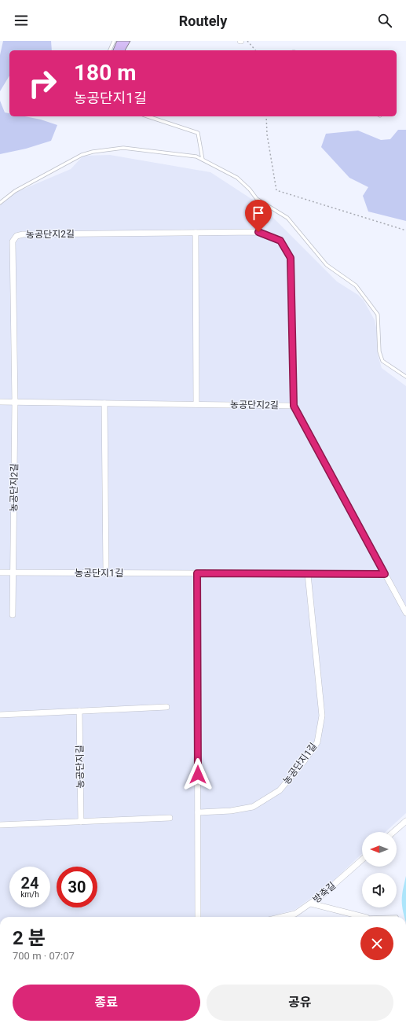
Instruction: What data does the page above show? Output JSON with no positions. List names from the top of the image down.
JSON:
{
  "streets": {
    "street": [
      "농공단지2길",
      "농공단지1길",
      "농공단지길",
      "방축길"
    ]
  },
  "crossings": [
    ["농공단지2길", "농공단지1길"]
  ],
  "north": "left",
  "page": {
    "header": "Routely",
    "turn": ["180 m", "농공단지1길"],
    "speed": "24 km/h",
    "limit": "30",
    "heading": ["2 분", "700 m · 07:07"],
    "buttons": ["종료", "공유"]
  }
}
